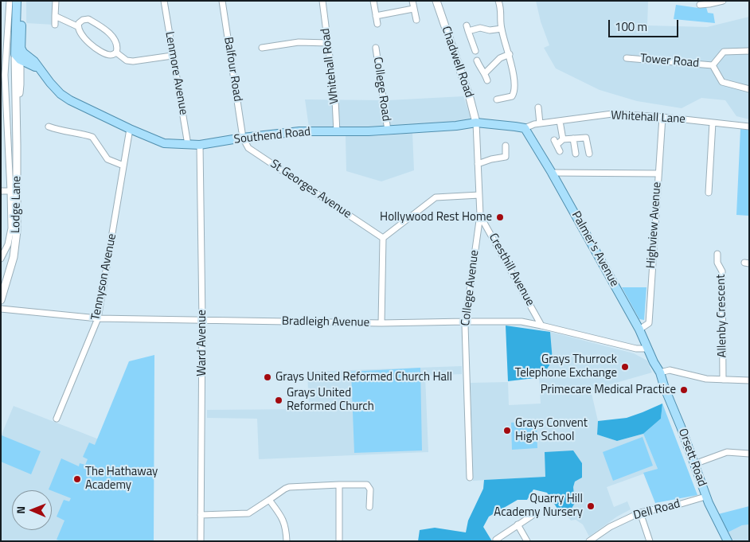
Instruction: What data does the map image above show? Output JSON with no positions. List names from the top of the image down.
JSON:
{
  "streets": {
    "main road": [
      "Southend Road",
      "Lodge Lane",
      "Palmer's Avenue",
      "Orsett Road"
    ],
    "street": [
      "Tower Road",
      "Chadwell Road",
      "Whitehall Road",
      "Balfour Road",
      "Lenmore Avenue",
      "College Road",
      "Whitehall Lane",
      "St Georges Avenue",
      "Highview Avenue",
      "Cresthill Avenue",
      "Tennyson Avenue",
      "College Avenue",
      "Allenby Crescent",
      "Bradleigh Avenue",
      "Ward Avenue",
      "Dell Road"
    ]
  },
  "crossings": [
    ["Chadwell Road", "Southend Road"],
    ["Chadwell Road", "College Avenue"],
    ["Whitehall Road", "Southend Road"],
    ["Balfour Road", "Southend Road"],
    ["Balfour Road", "St Georges Avenue"],
    ["Lenmore Avenue", "Southend Road"],
    ["College Road", "Southend Road"],
    ["Whitehall Lane", "Southend Road"],
    ["Whitehall Lane", "Highview Avenue"],
    ["Whitehall Lane", "Palmer's Avenue"],
    ["Southend Road", "St Georges Avenue"],
    ["Southend Road", "Lodge Lane"],
    ["Southend Road", "Palmer's Avenue"],
    ["Southend Road", "Tennyson Avenue"],
    ["Southend Road", "College Avenue"],
    ["Southend Road", "Ward Avenue"],
    ["Highview Avenue", "Palmer's Avenue"],
    ["Palmer's Avenue", "Bradleigh Avenue"],
    ["Palmer's Avenue", "Orsett Road"],
    ["Cresthill Avenue", "College Avenue"],
    ["Cresthill Avenue", "Bradleigh Avenue"],
    ["Tennyson Avenue", "Bradleigh Avenue"],
    ["College Avenue", "Bradleigh Avenue"],
    ["Bradleigh Avenue", "Ward Avenue"],
    ["Orsett Road", "Dell Road"]
  ],
  "places": [
    "Hollywood Rest Home",
    "Grays Thurrock Telephone Exchange",
    "Grays United Reformed Church Hall",
    "Primecare Medical Practice",
    "Grays United Reformed Church",
    "Grays Convent High School",
    "The Hathaway Academy",
    "Quarry Hill Academy Nursery"
  ],
  "scale_bar": "100 m",
  "north": "left"
}
